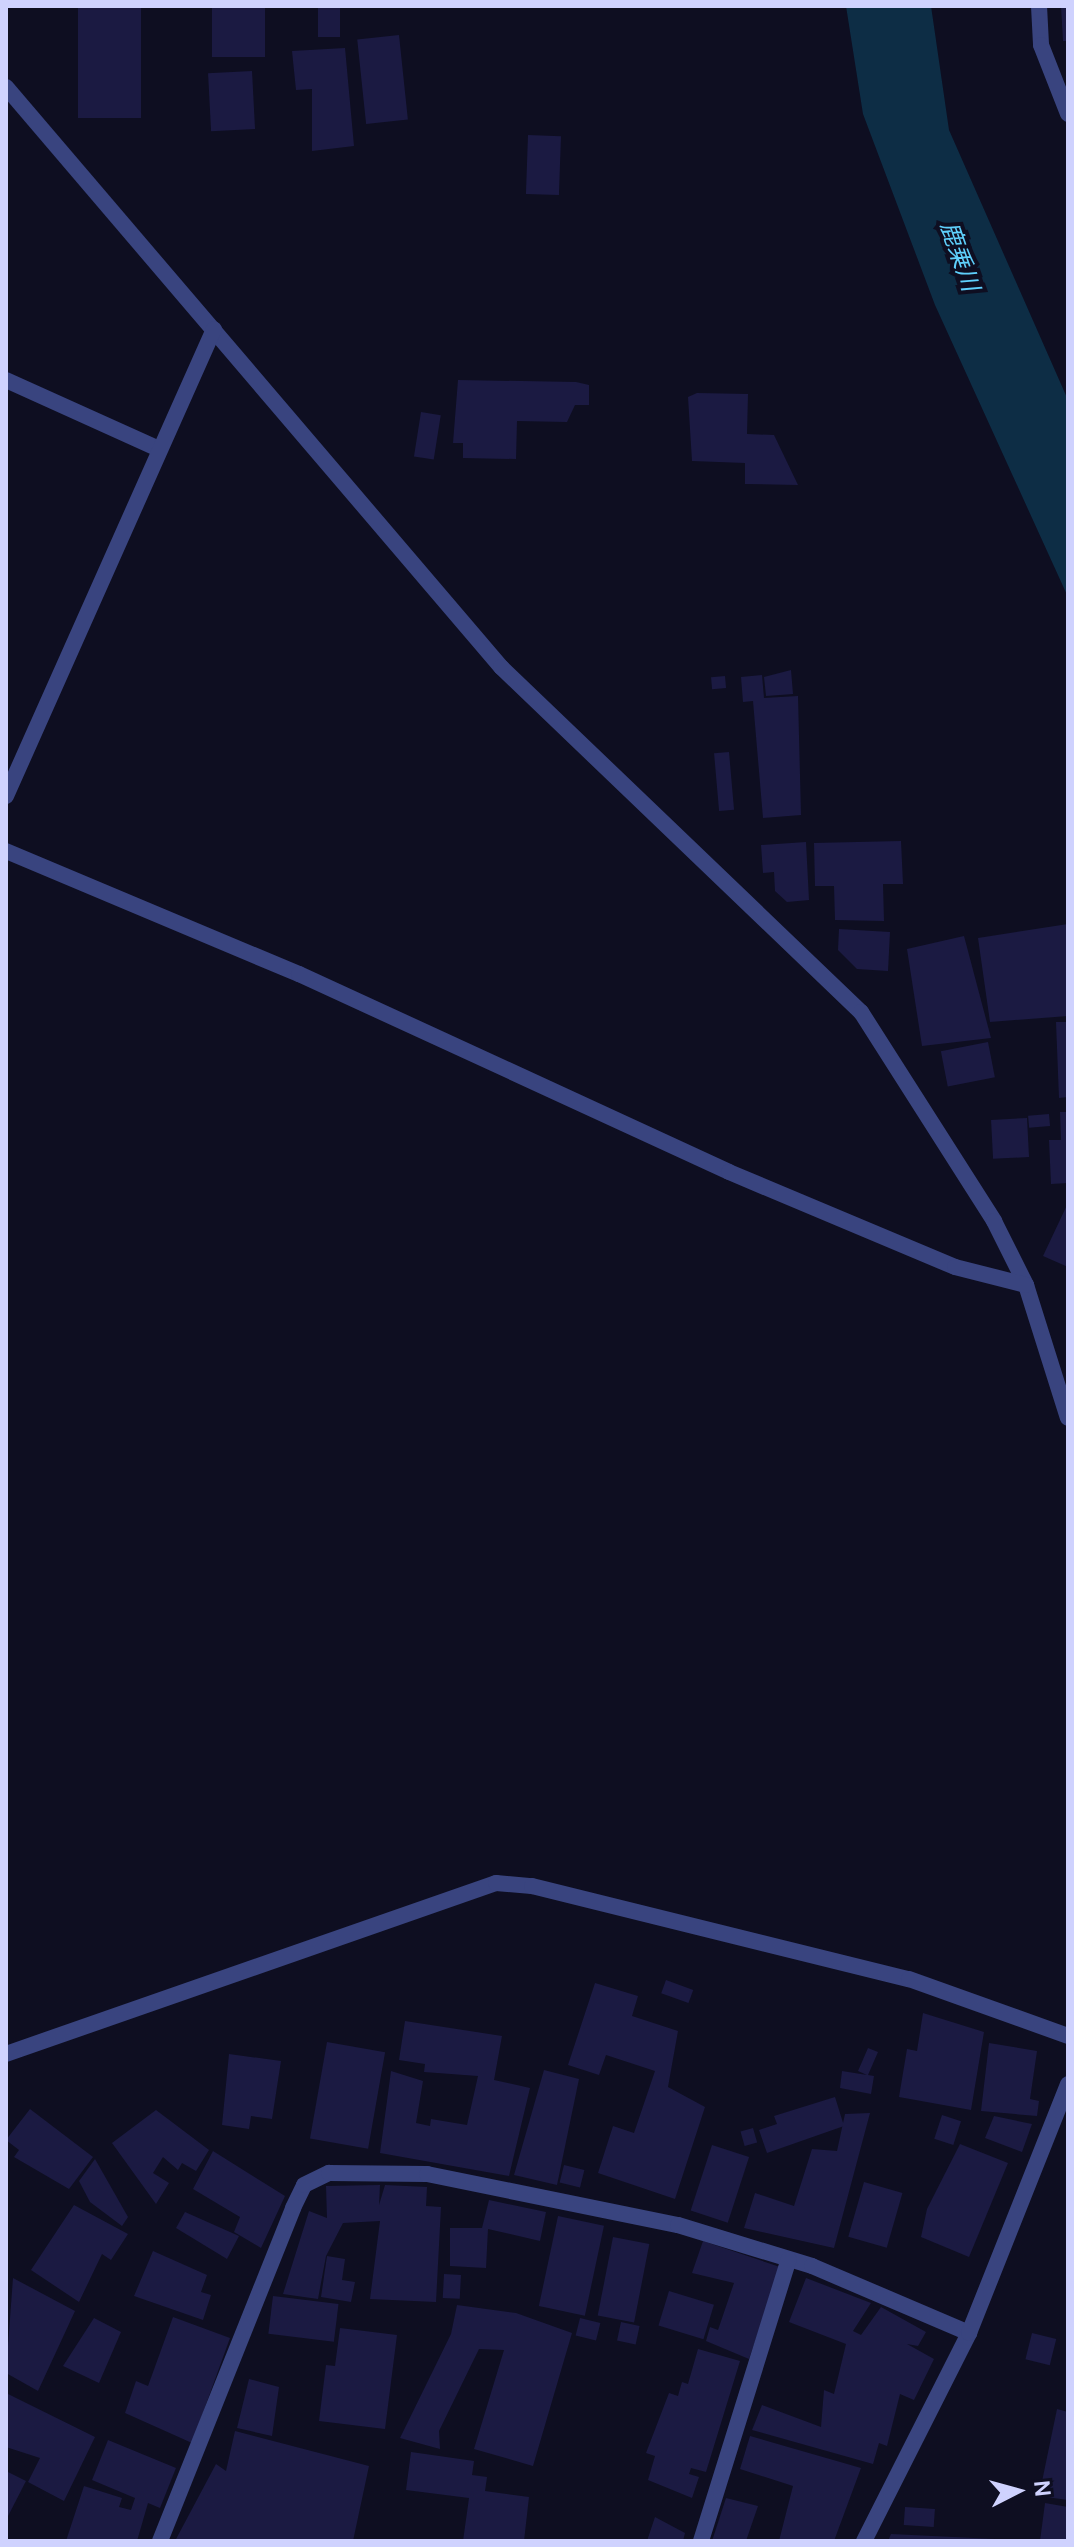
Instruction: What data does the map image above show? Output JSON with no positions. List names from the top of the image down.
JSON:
{
  "water": ["鹿乗川"],
  "north": "right"
}
